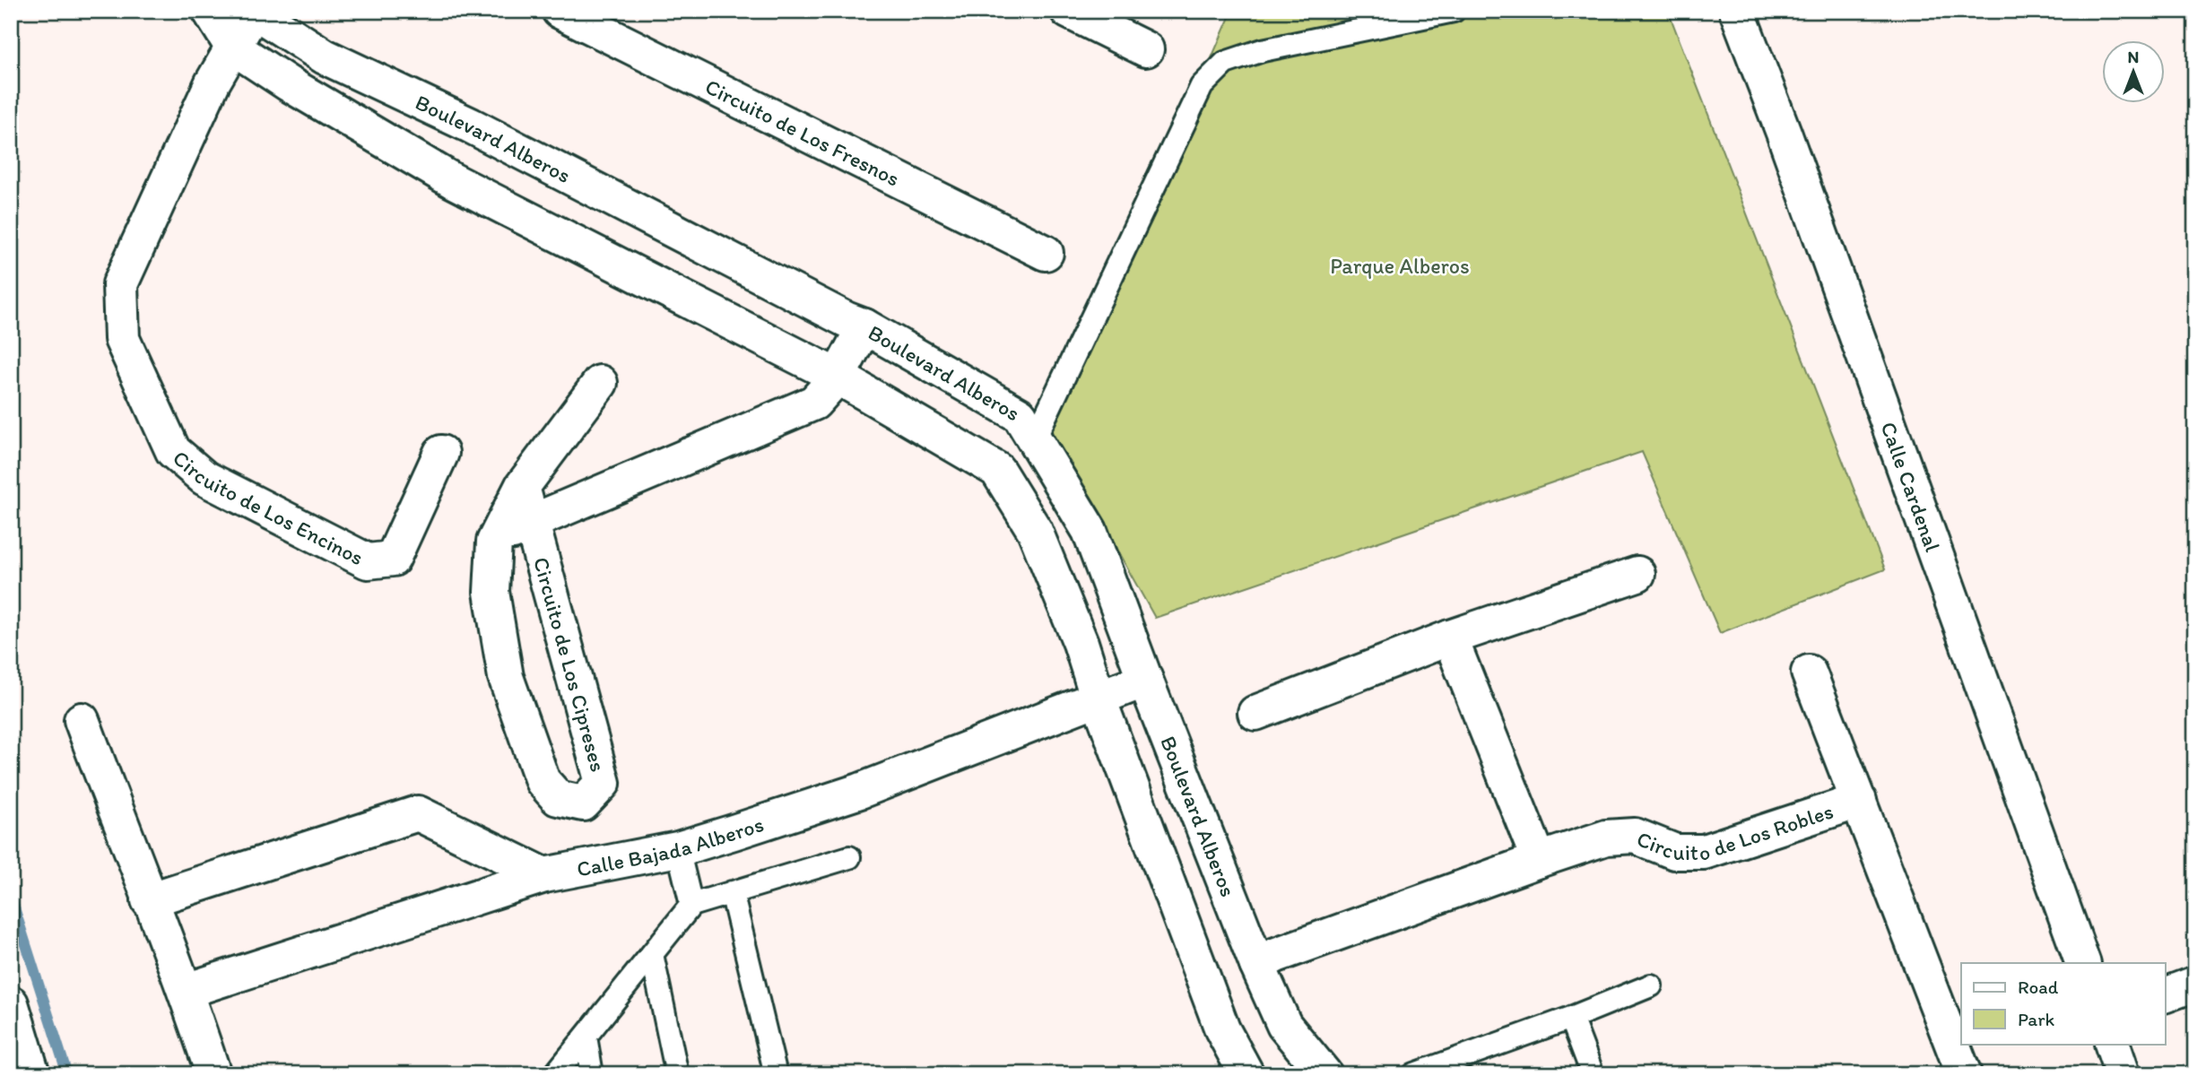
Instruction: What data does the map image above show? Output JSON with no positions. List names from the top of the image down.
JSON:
{
  "streets": {
    "street": [
      "Circuito de Los Fresnos",
      "Boulevard Alberos",
      "Calle Cardenal",
      "Circuito de Los Encinos",
      "Circuito de Los Cipreses",
      "Circuito de Los Robles",
      "Calle Bajada Alberos"
    ]
  },
  "crossings": [
    ["Boulevard Alberos", "Circuito de Los Encinos"],
    ["Boulevard Alberos", "Circuito de Los Cipreses"],
    ["Boulevard Alberos", "Circuito de Los Robles"],
    ["Boulevard Alberos", "Calle Bajada Alberos"]
  ],
  "parks": ["Parque Alberos"],
  "legend": ["Road", "Park"],
  "north": "top"
}
